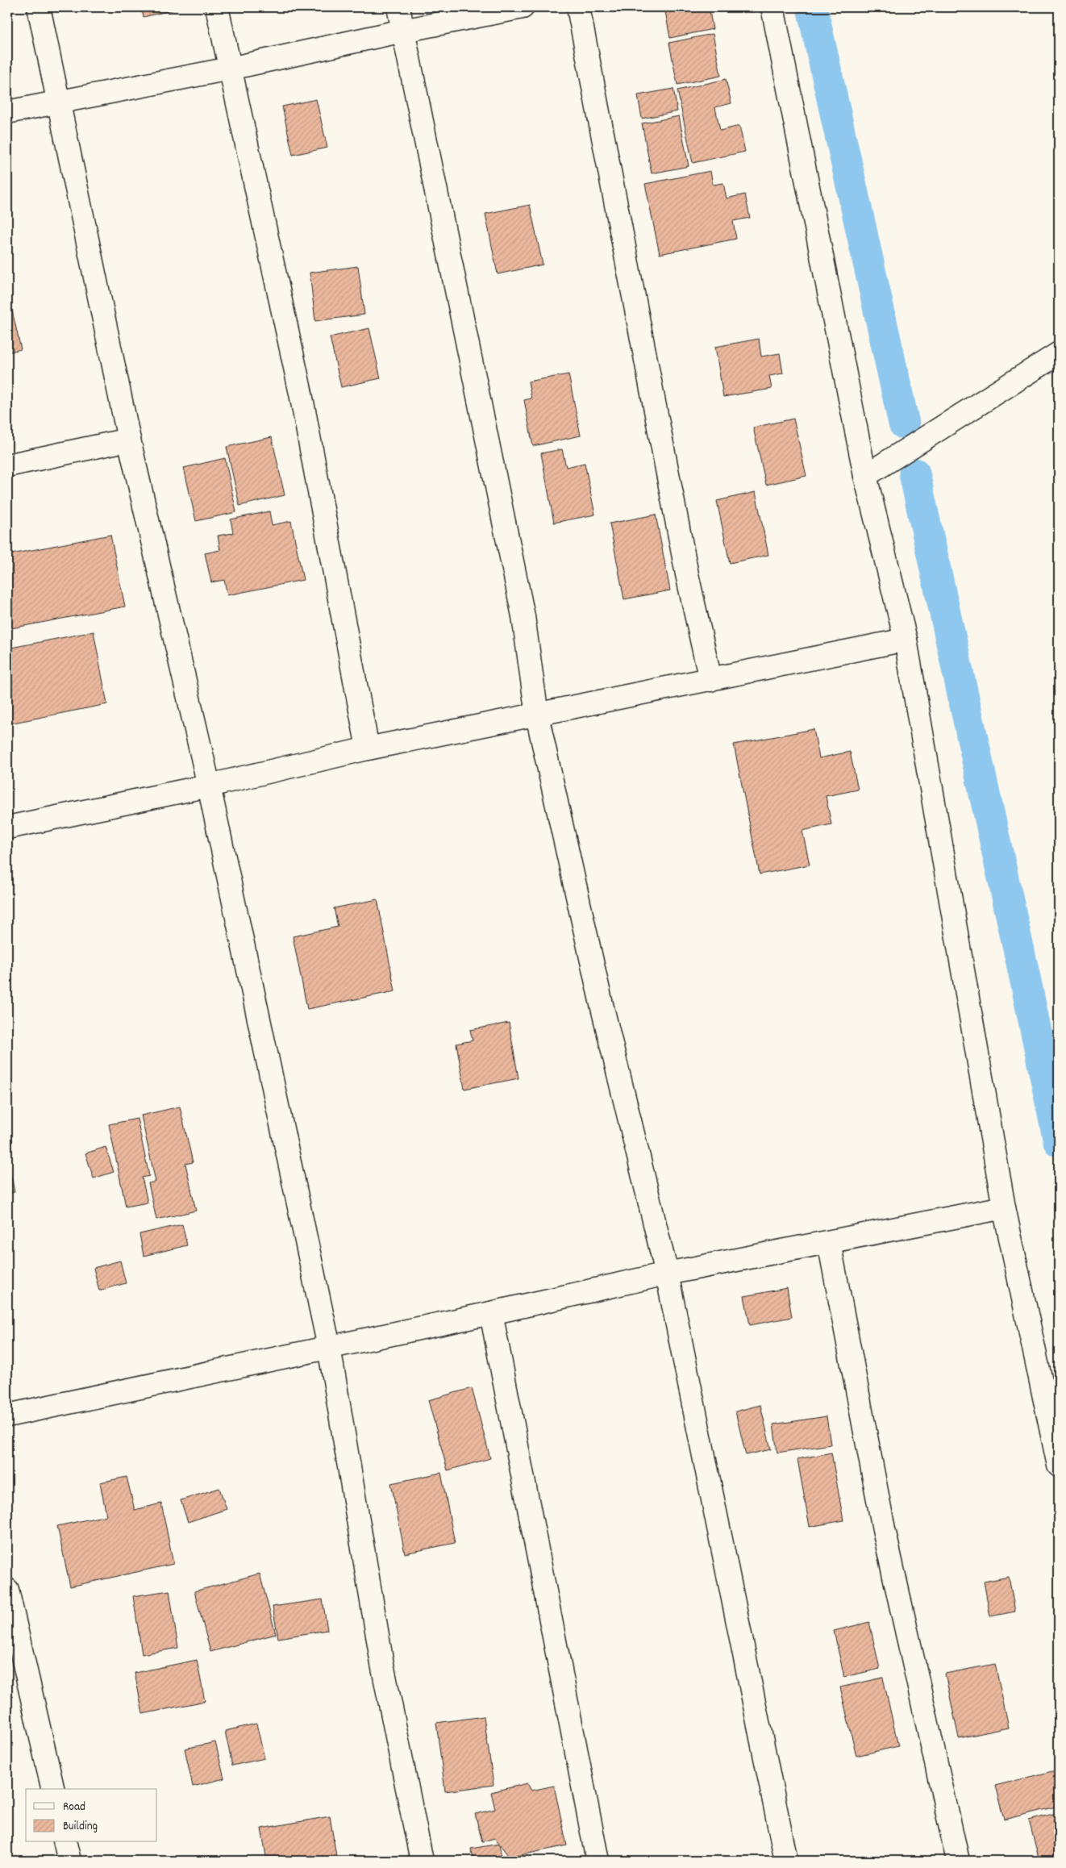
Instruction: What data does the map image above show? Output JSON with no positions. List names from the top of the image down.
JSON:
{
  "legend": ["Road", "Building"]
}
